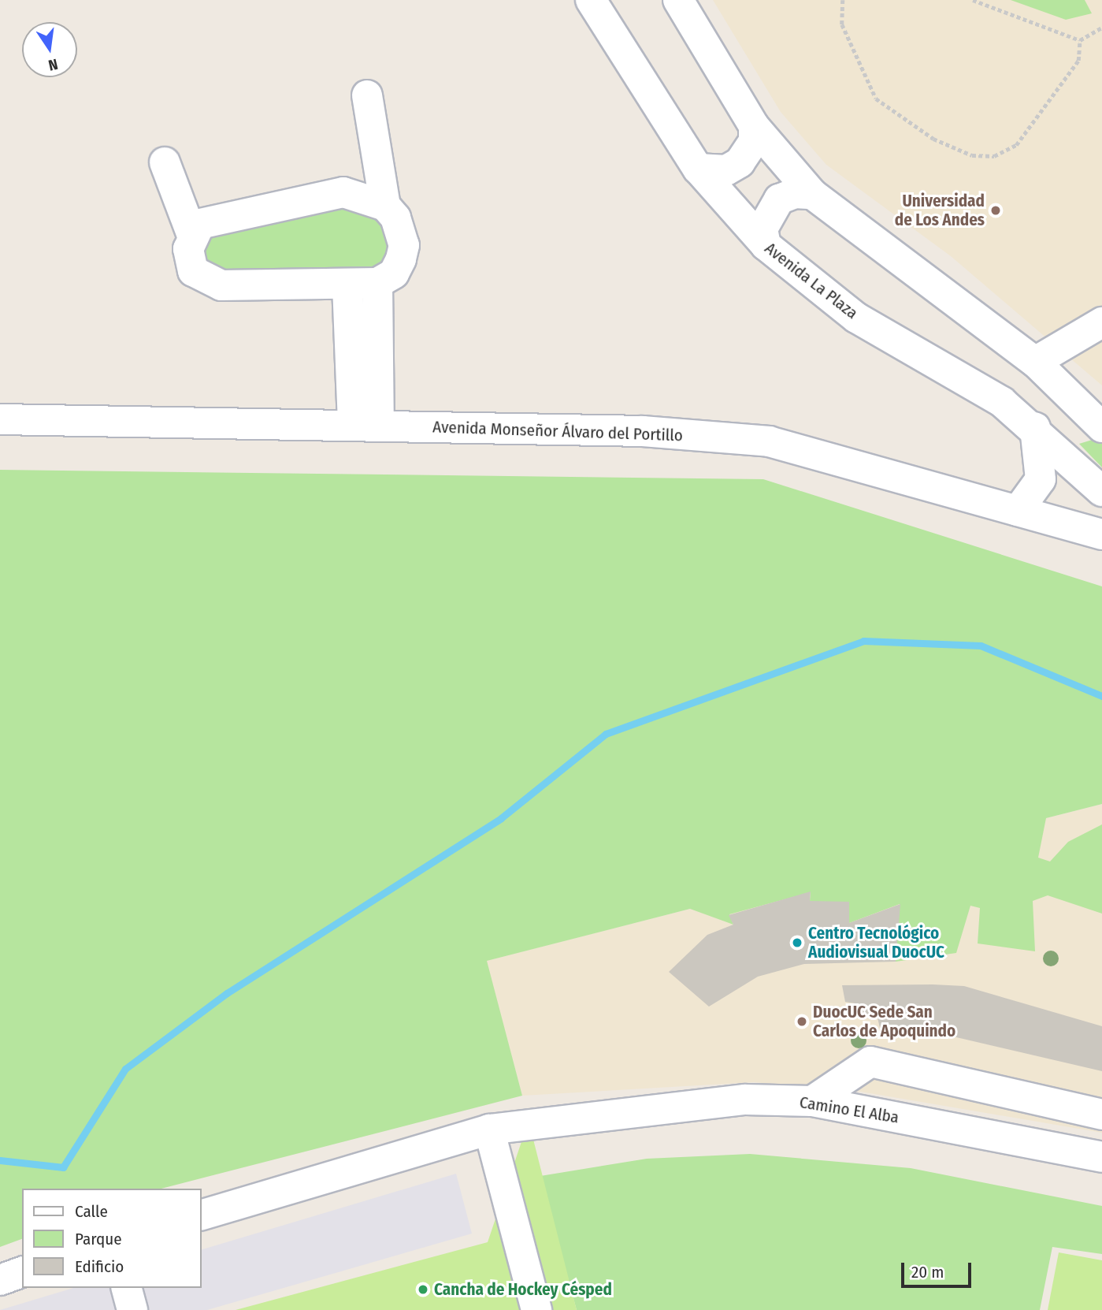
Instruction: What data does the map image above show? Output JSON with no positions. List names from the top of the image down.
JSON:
{
  "streets": {
    "street": ["Avenida La Plaza", "Avenida Monseñor Álvaro del Portillo", "Camino El Alba"]
  },
  "places": [
    "Universidad de Los Andes",
    "Centro Tecnológico Audiovisual DuocUC",
    "DuocUC Sede San Carlos de Apoquindo",
    "Cancha de Hockey Césped"
  ],
  "legend": ["Calle", "Parque", "Edificio"],
  "scale_bar": "20 m",
  "north": "bottom"
}
